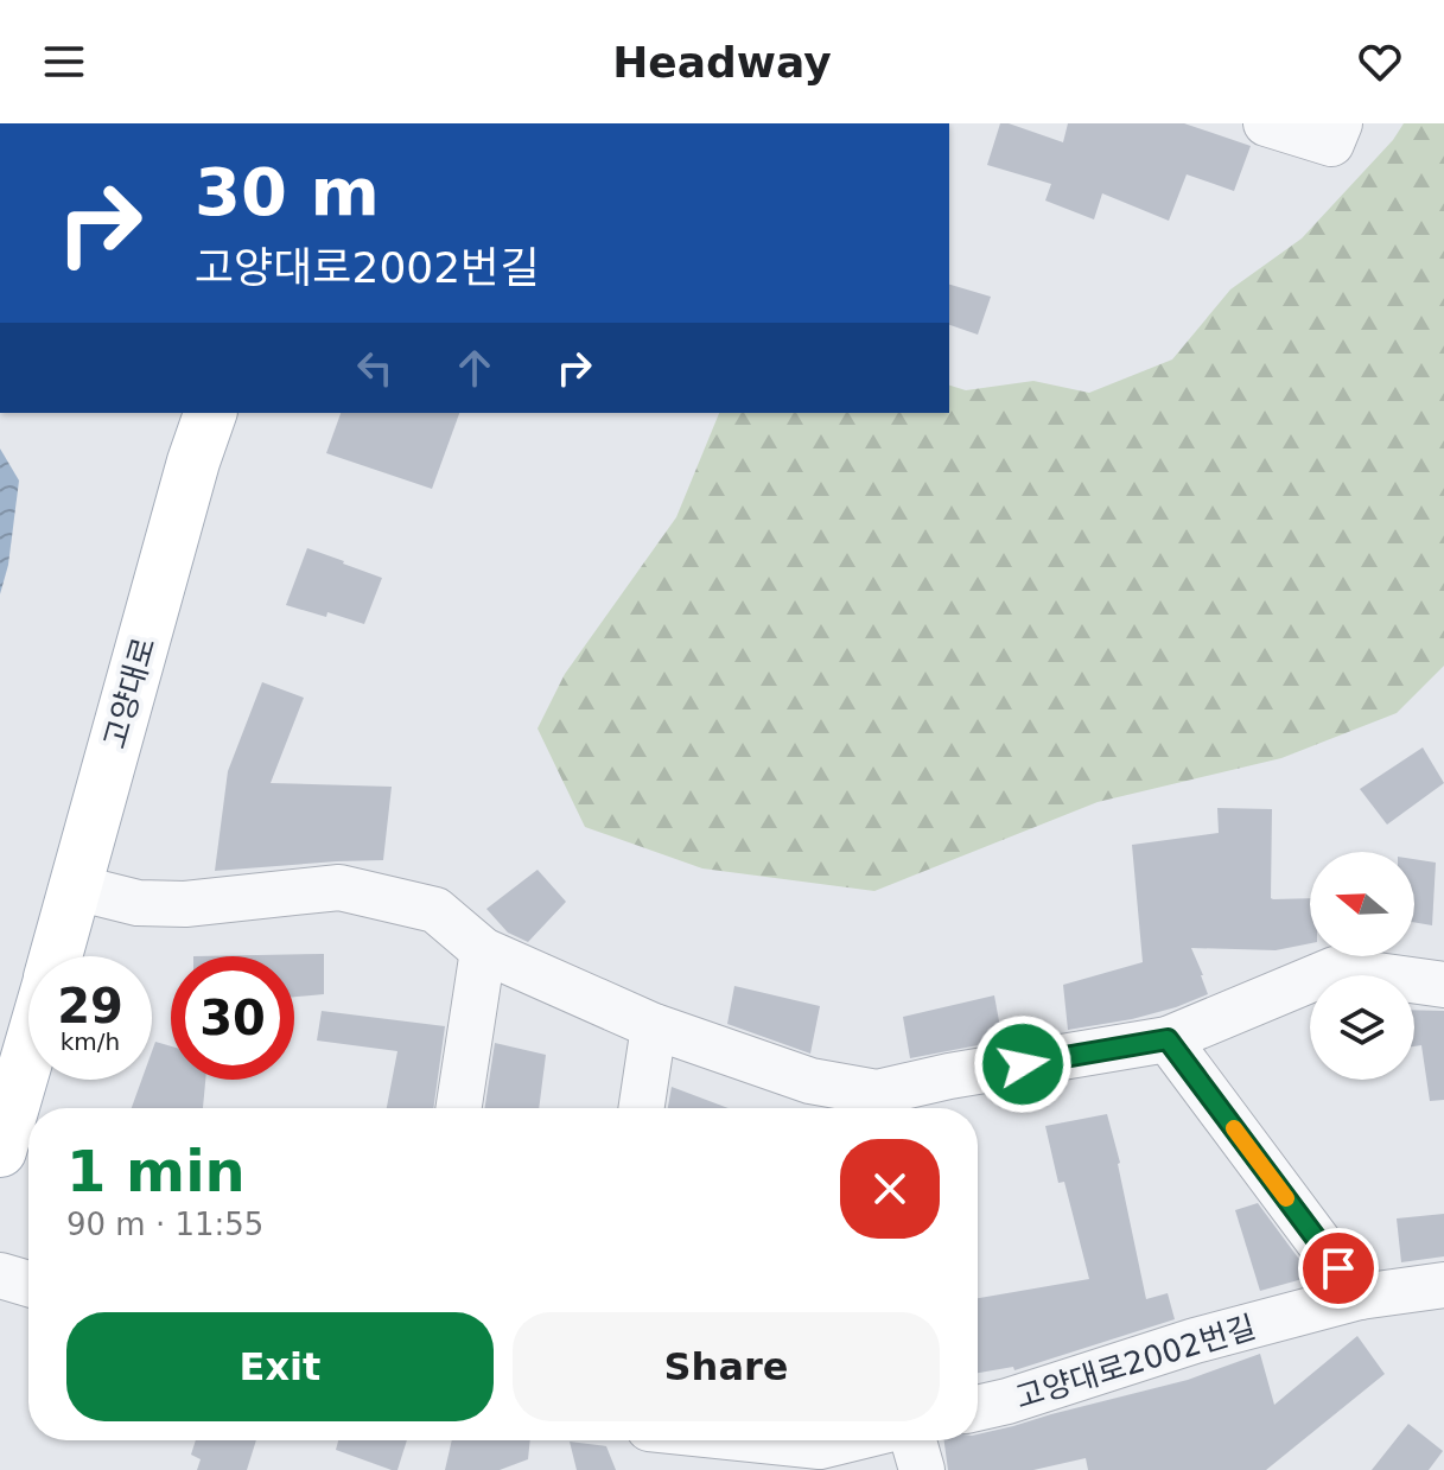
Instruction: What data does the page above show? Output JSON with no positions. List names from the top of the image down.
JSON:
{
  "streets": {
    "main road": ["고양대로"],
    "street": ["고양대로2002번길"]
  },
  "north": "left",
  "page": {
    "header": "Headway",
    "turn": ["30 m", "고양대로2002번길"],
    "speed": "29 km/h",
    "limit": "30",
    "heading": ["1 min", "90 m · 11:55"],
    "buttons": ["Exit", "Share"]
  }
}
